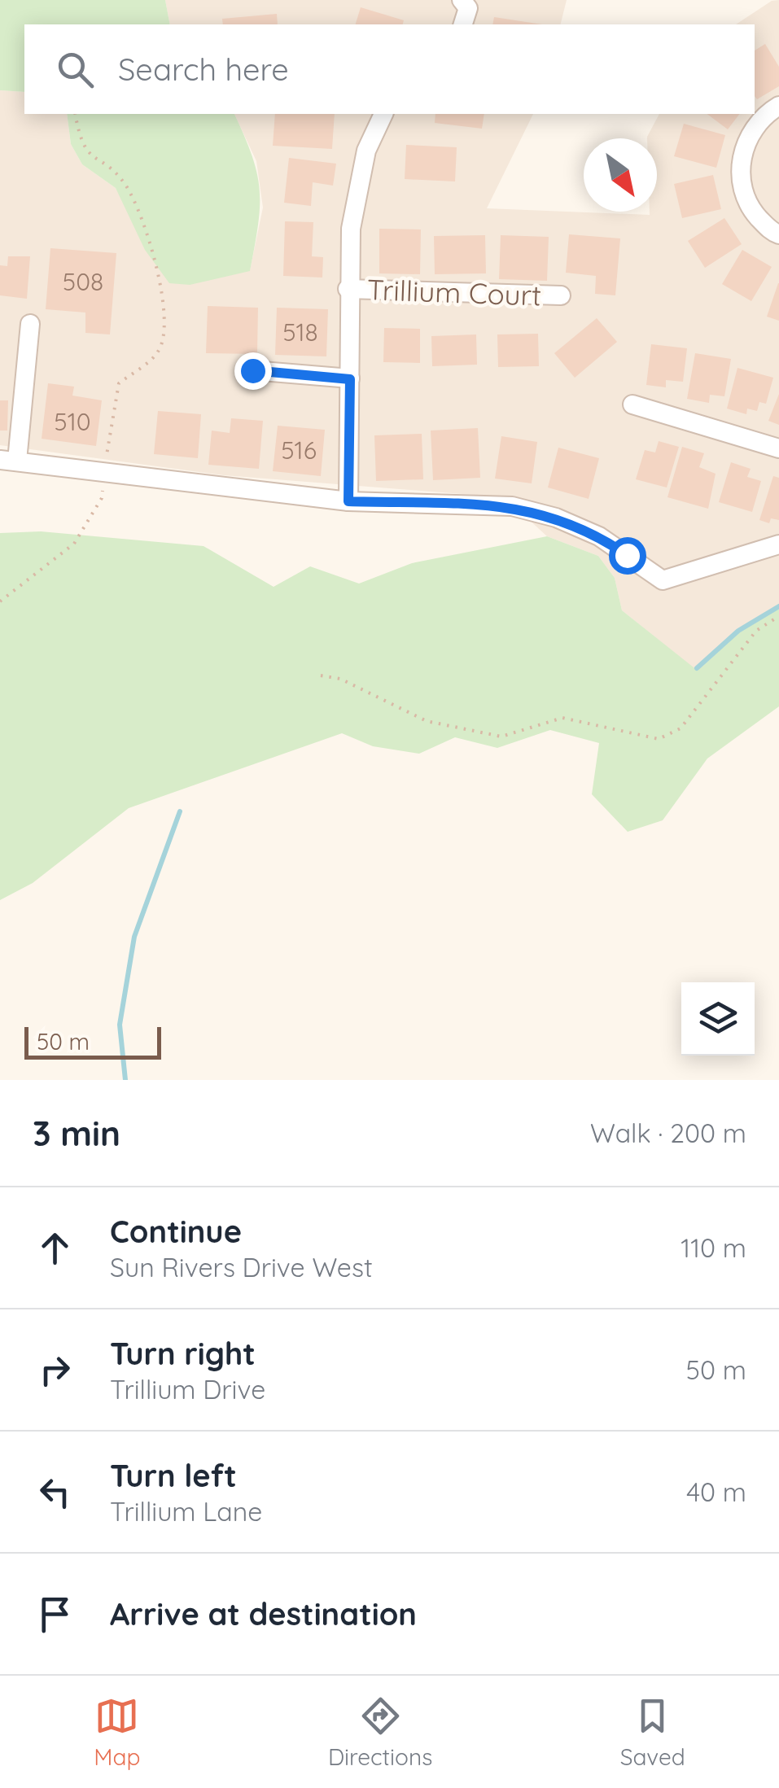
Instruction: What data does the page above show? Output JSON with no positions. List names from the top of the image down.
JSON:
{
  "streets": {
    "street": ["Trillium Court"]
  },
  "house_numbers": [
    "508",
    "518",
    "510",
    "516"
  ],
  "scale_bar": "50 m",
  "north": "bottom right",
  "page": {
    "search": "Search here",
    "scale": "50 m",
    "heading": ["3 min", "Walk · 200 m"],
    "list": [
      ["Continue", "Sun Rivers Drive West", "110 m"],
      ["Turn right", "Trillium Drive", "50 m"],
      ["Turn left", "Trillium Lane", "40 m"],
      "Arrive at destination"
    ],
    "nav": ["Map", "Directions", "Saved"]
  }
}
